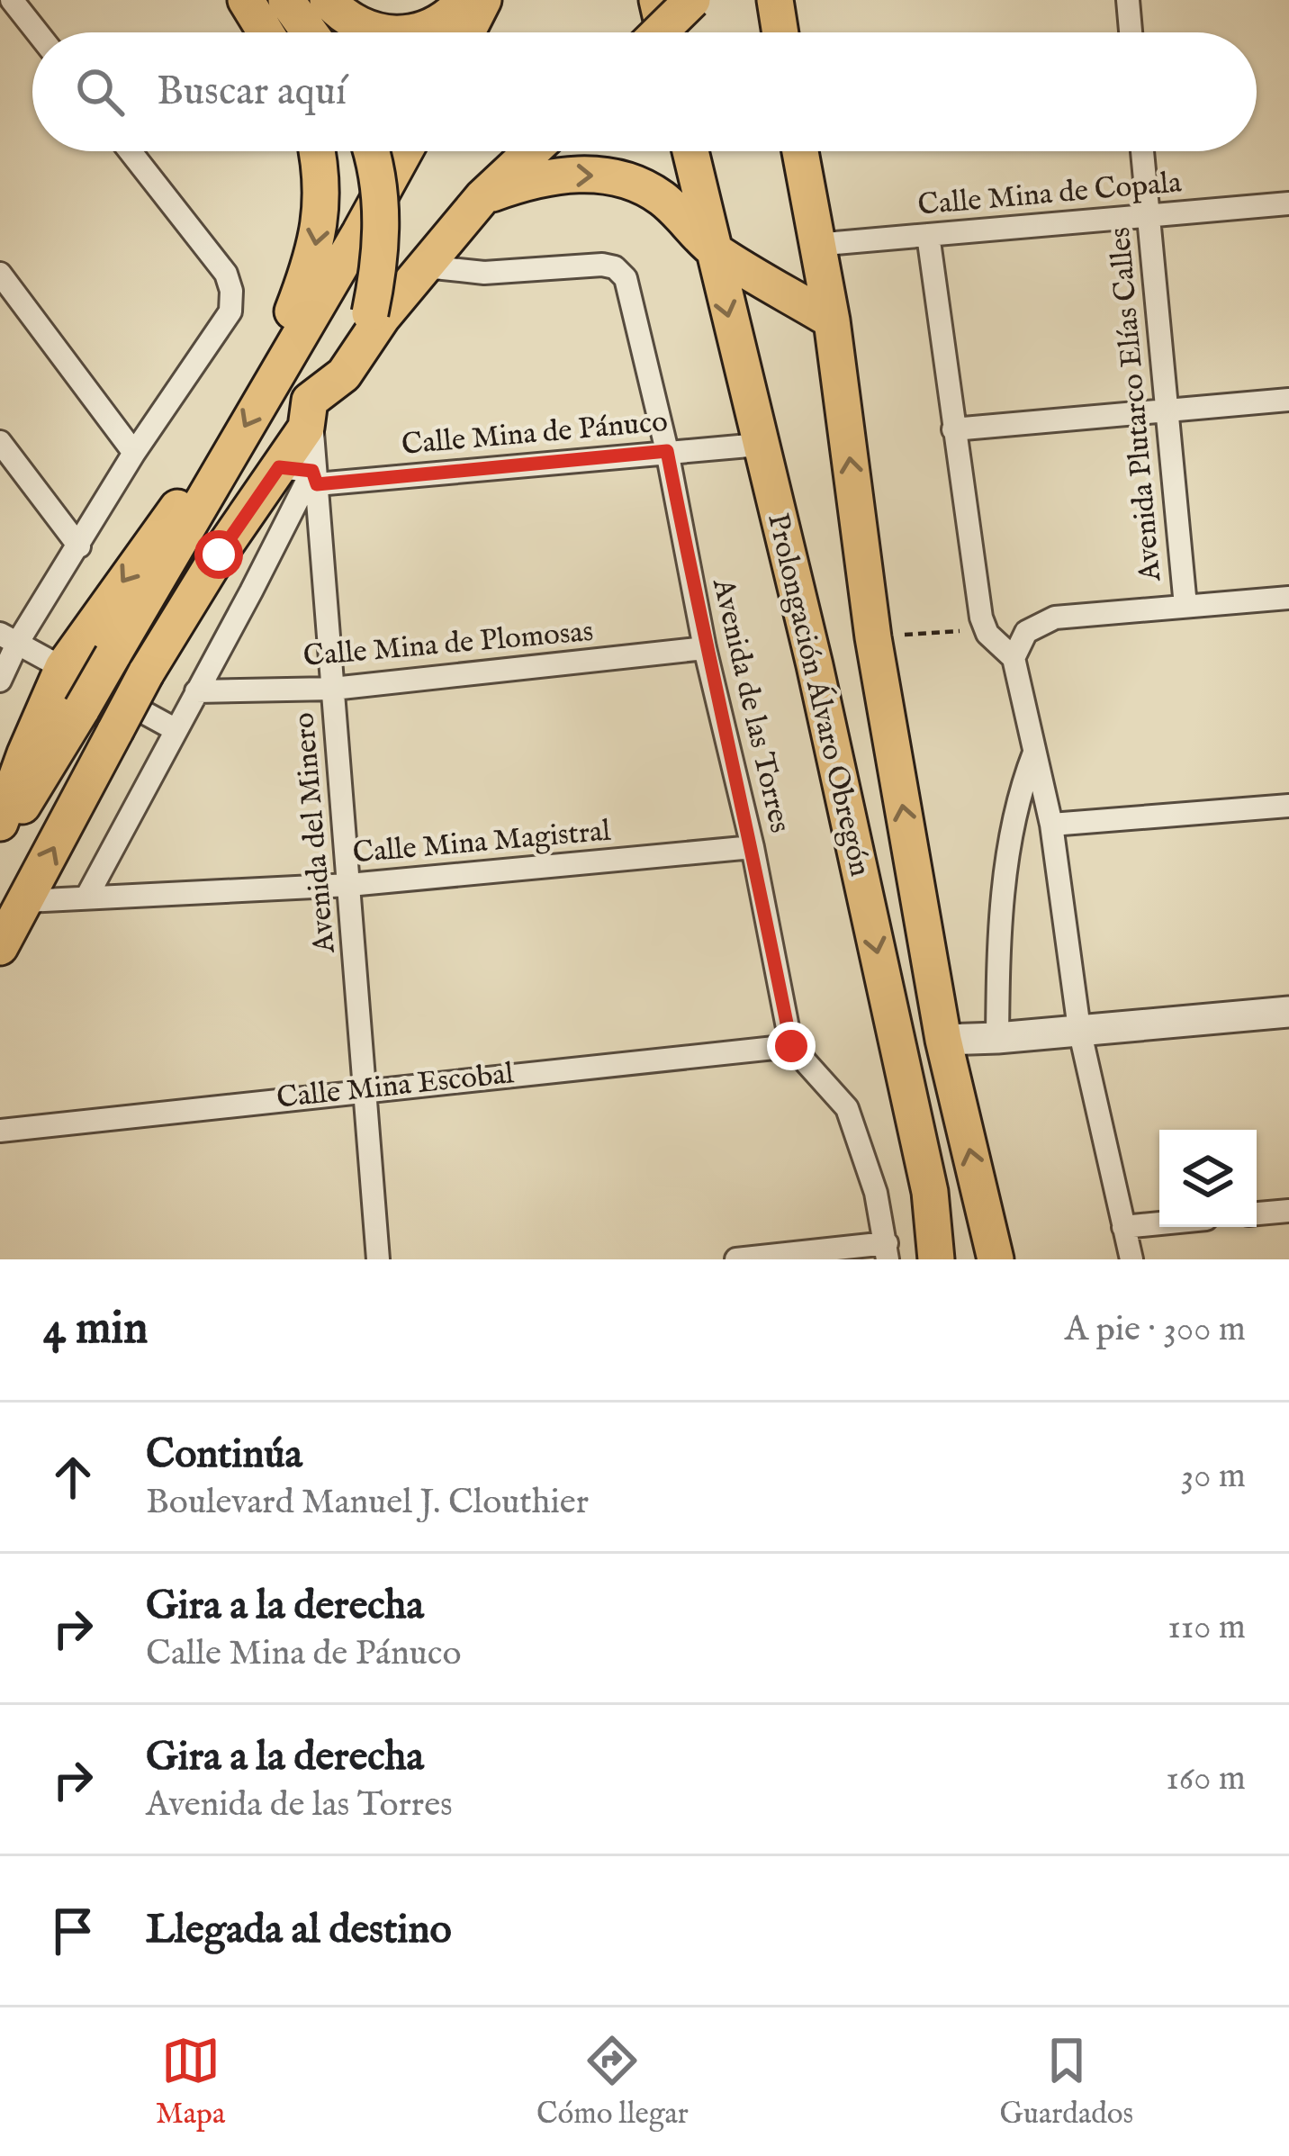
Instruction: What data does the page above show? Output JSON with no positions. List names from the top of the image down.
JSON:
{
  "streets": {
    "main road": ["Prolongación Álvaro Obregón"],
    "street": [
      "Calle Mina de Copala",
      "Avenida Plutarco Elías Calles",
      "Calle Mina de Pánuco",
      "Calle Mina de Plomosas",
      "Avenida de las Torres",
      "Avenida del Minero",
      "Calle Mina Magistral",
      "Calle Mina Escobal"
    ]
  },
  "crossings": [
    ["Calle Mina de Copala", "Avenida Plutarco Elías Calles"],
    ["Calle Mina de Copala", "Prolongación Álvaro Obregón"],
    ["Calle Mina de Pánuco", "Prolongación Álvaro Obregón"],
    ["Calle Mina de Pánuco", "Avenida de las Torres"],
    ["Calle Mina de Pánuco", "Avenida del Minero"],
    ["Calle Mina de Plomosas", "Avenida de las Torres"],
    ["Calle Mina de Plomosas", "Avenida del Minero"],
    ["Avenida de las Torres", "Calle Mina Magistral"],
    ["Avenida de las Torres", "Calle Mina Escobal"],
    ["Avenida del Minero", "Calle Mina Magistral"],
    ["Avenida del Minero", "Calle Mina Escobal"]
  ],
  "page": {
    "search": "Buscar aquí",
    "heading": ["4 min", "A pie · 300 m"],
    "list": [
      ["Continúa", "Boulevard Manuel J. Clouthier", "30 m"],
      ["Gira a la derecha", "Calle Mina de Pánuco", "110 m"],
      ["Gira a la derecha", "Avenida de las Torres", "160 m"],
      "Llegada al destino"
    ],
    "nav": ["Mapa", "Cómo llegar", "Guardados"]
  }
}
